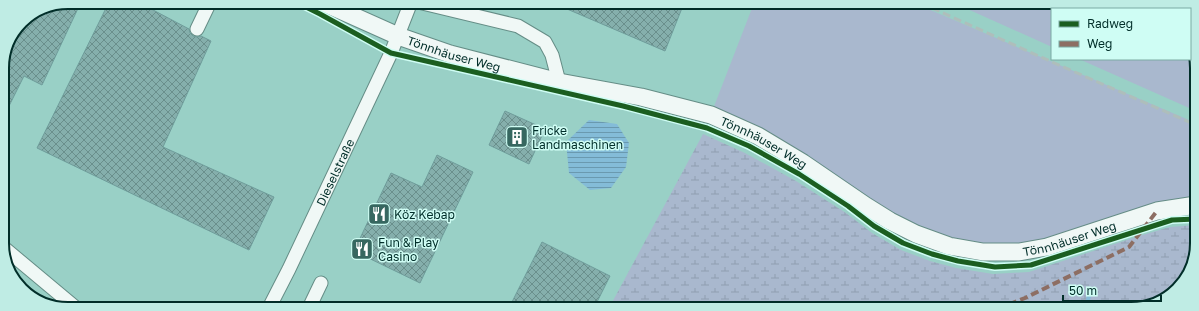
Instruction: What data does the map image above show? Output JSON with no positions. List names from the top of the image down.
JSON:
{
  "streets": {
    "main road": ["Tönnhäuser Weg"],
    "street": ["Dieselstraße"]
  },
  "crossings": [
    ["Tönnhäuser Weg", "Dieselstraße"]
  ],
  "places": {
    "building": ["Fricke Landmaschinen"],
    "restaurant": ["Köz Kebap", "Fun & Play Casino"]
  },
  "legend": ["Radweg", "Weg"],
  "scale_bar": "50 m"
}
